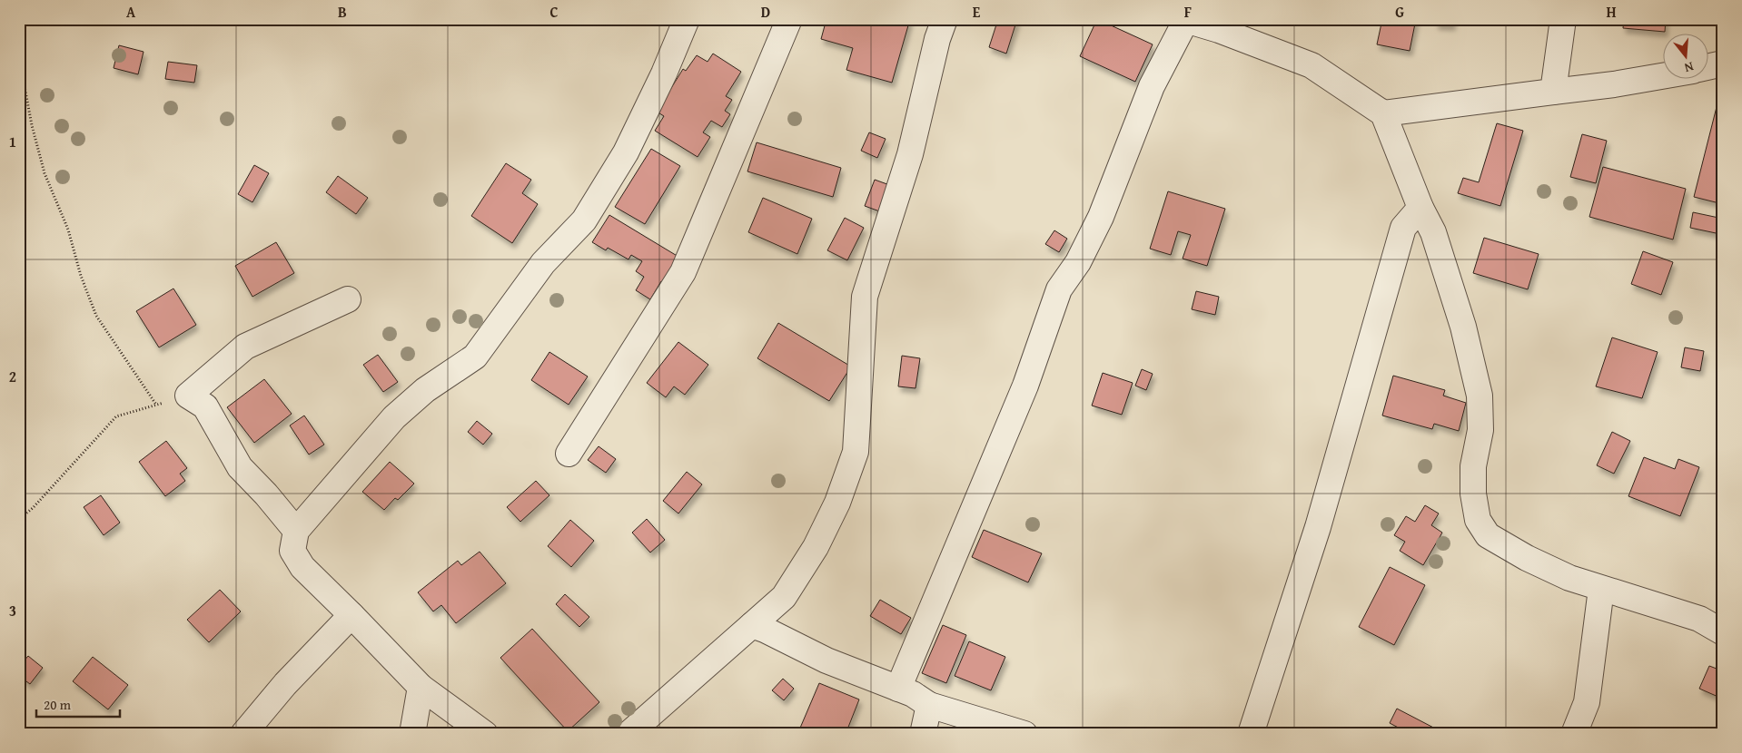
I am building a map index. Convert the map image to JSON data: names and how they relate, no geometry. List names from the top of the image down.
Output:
{
  "scale_bar": "20 m",
  "north": "bottom",
  "grid": {
    "columns": [
      "A",
      "B",
      "C",
      "D",
      "E",
      "F",
      "G",
      "H"
    ],
    "rows": ["1", "2", "3"]
  }
}
